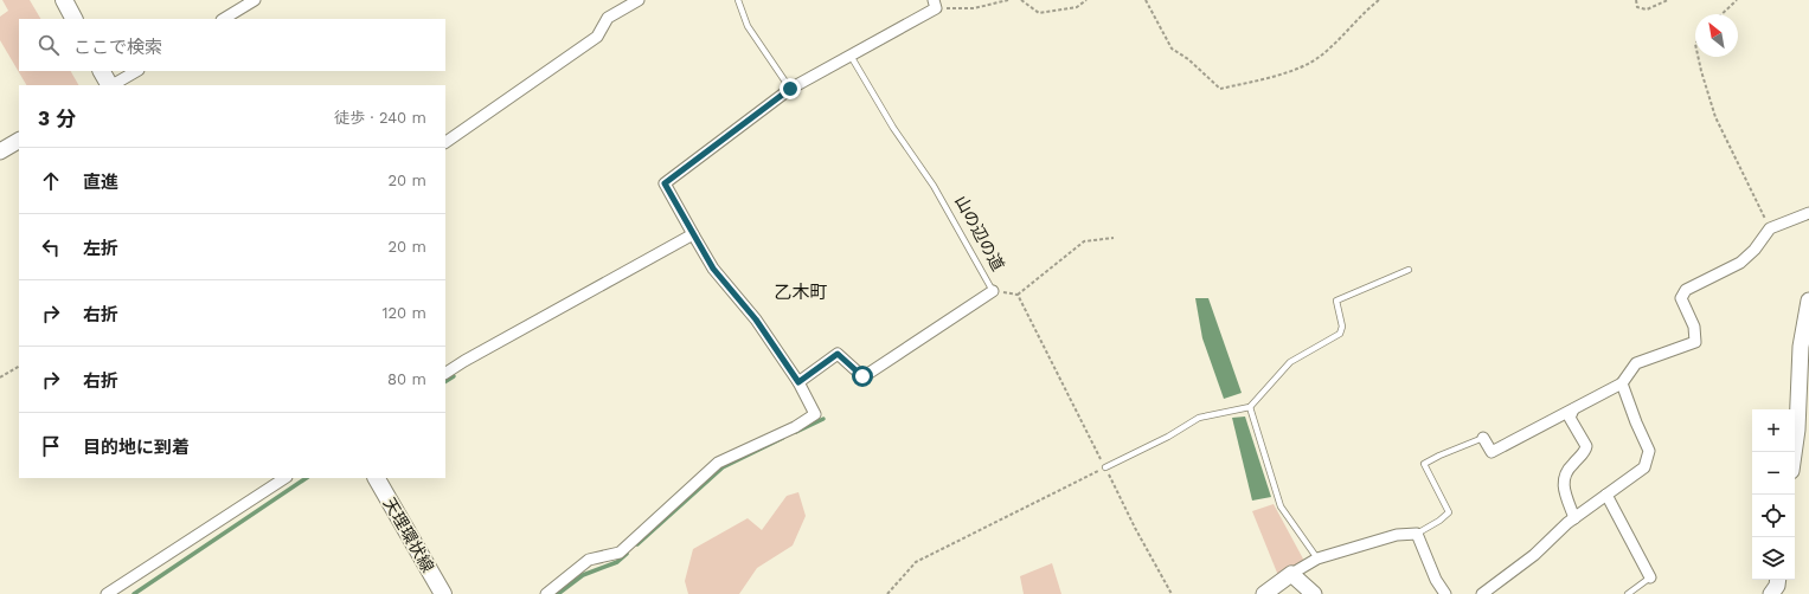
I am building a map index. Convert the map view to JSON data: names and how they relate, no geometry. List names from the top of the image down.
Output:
{
  "streets": {
    "main road": ["天理環状線"],
    "lane": ["山の辺の道"]
  },
  "districts": ["乙木町"],
  "north": "top left",
  "page": {
    "search": "ここで検索",
    "heading": ["3 分", "徒歩 · 240 m"],
    "list": [
      ["直進", "20 m"],
      ["左折", "20 m"],
      ["右折", "120 m"],
      ["右折", "80 m"],
      "目的地に到着"
    ],
    "map_buttons": ["+", "−"]
  }
}
